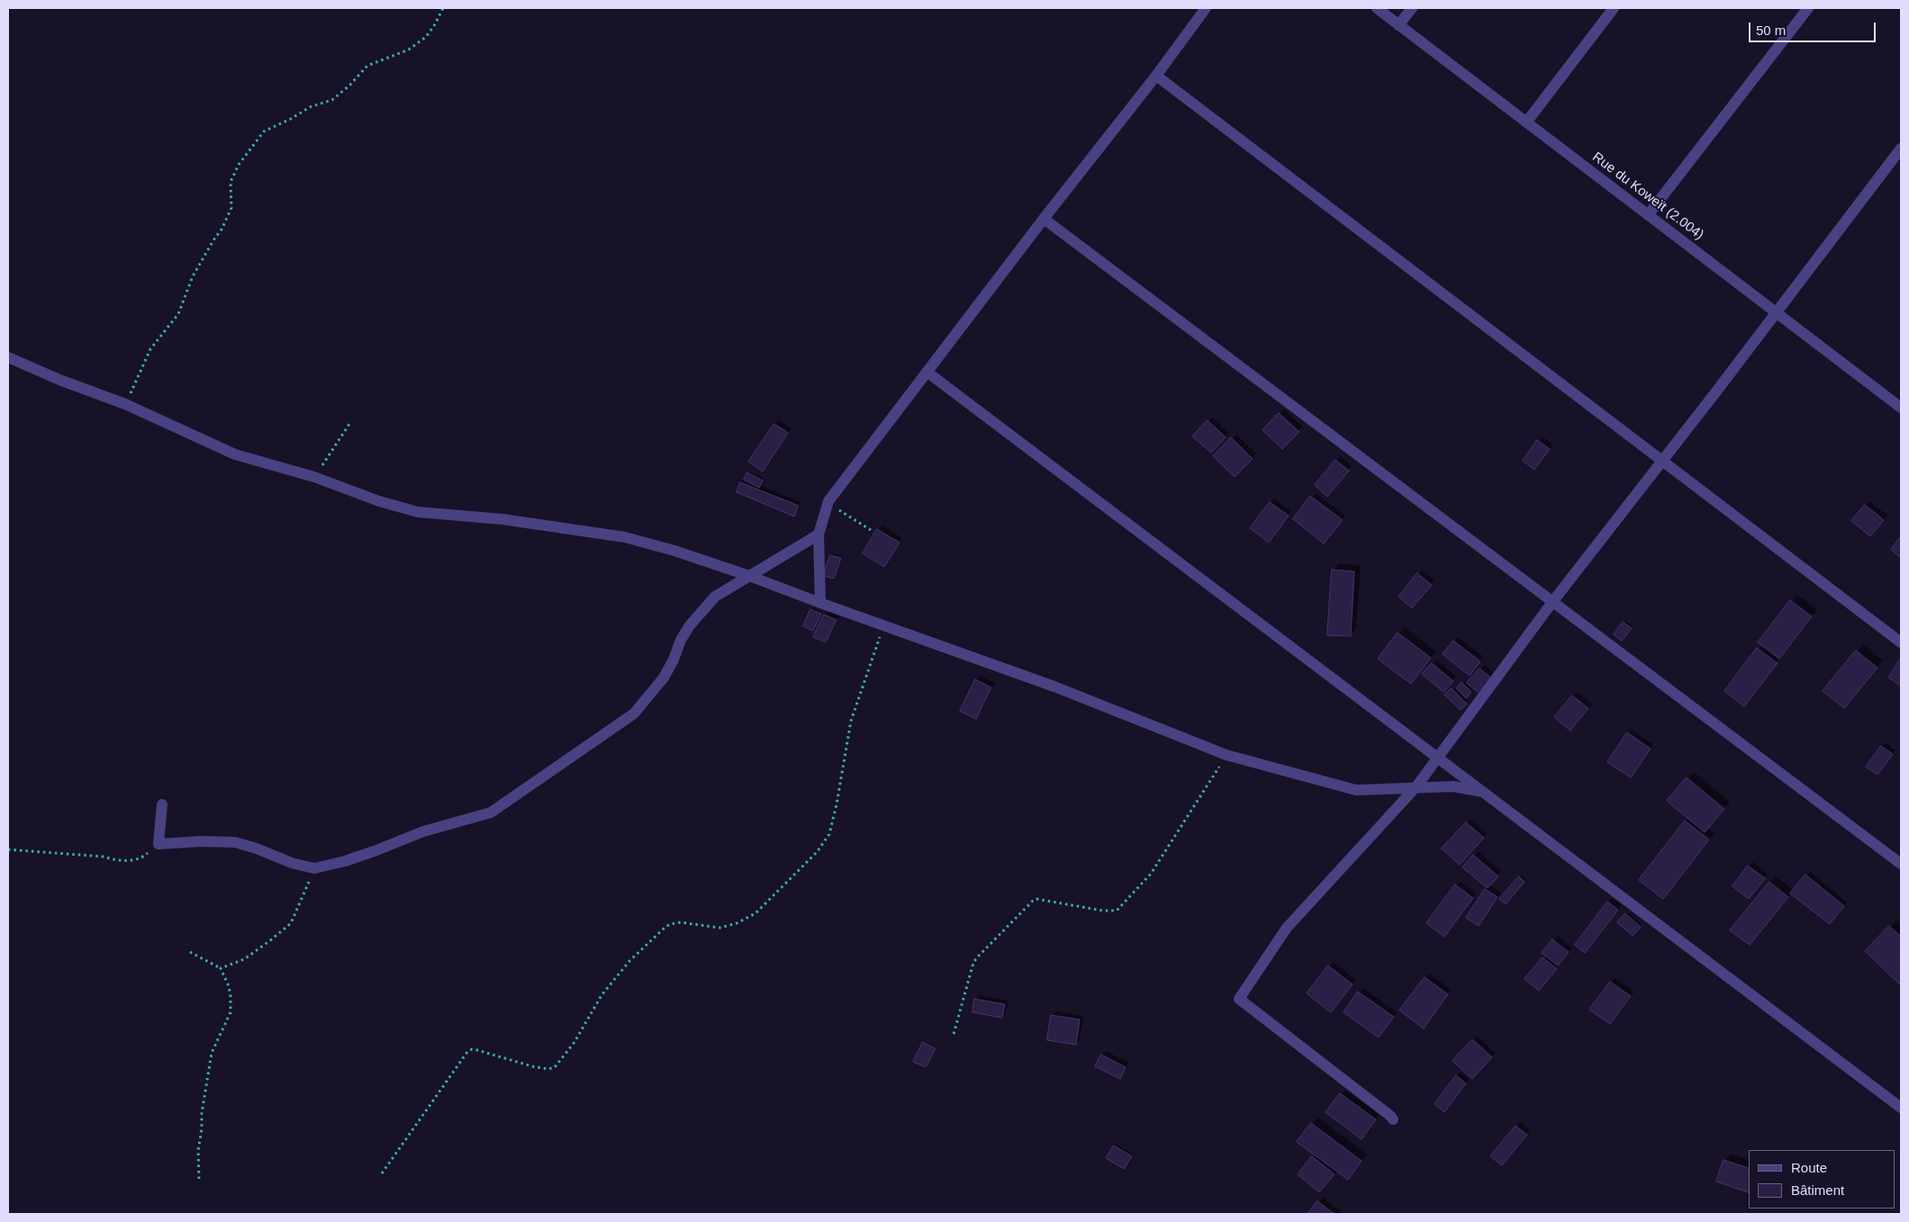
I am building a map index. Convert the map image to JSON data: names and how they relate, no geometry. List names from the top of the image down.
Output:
{
  "streets": {
    "street": ["Rue du Koweït (2.004)"]
  },
  "legend": ["Route", "Bâtiment"],
  "scale_bar": "50 m"
}
